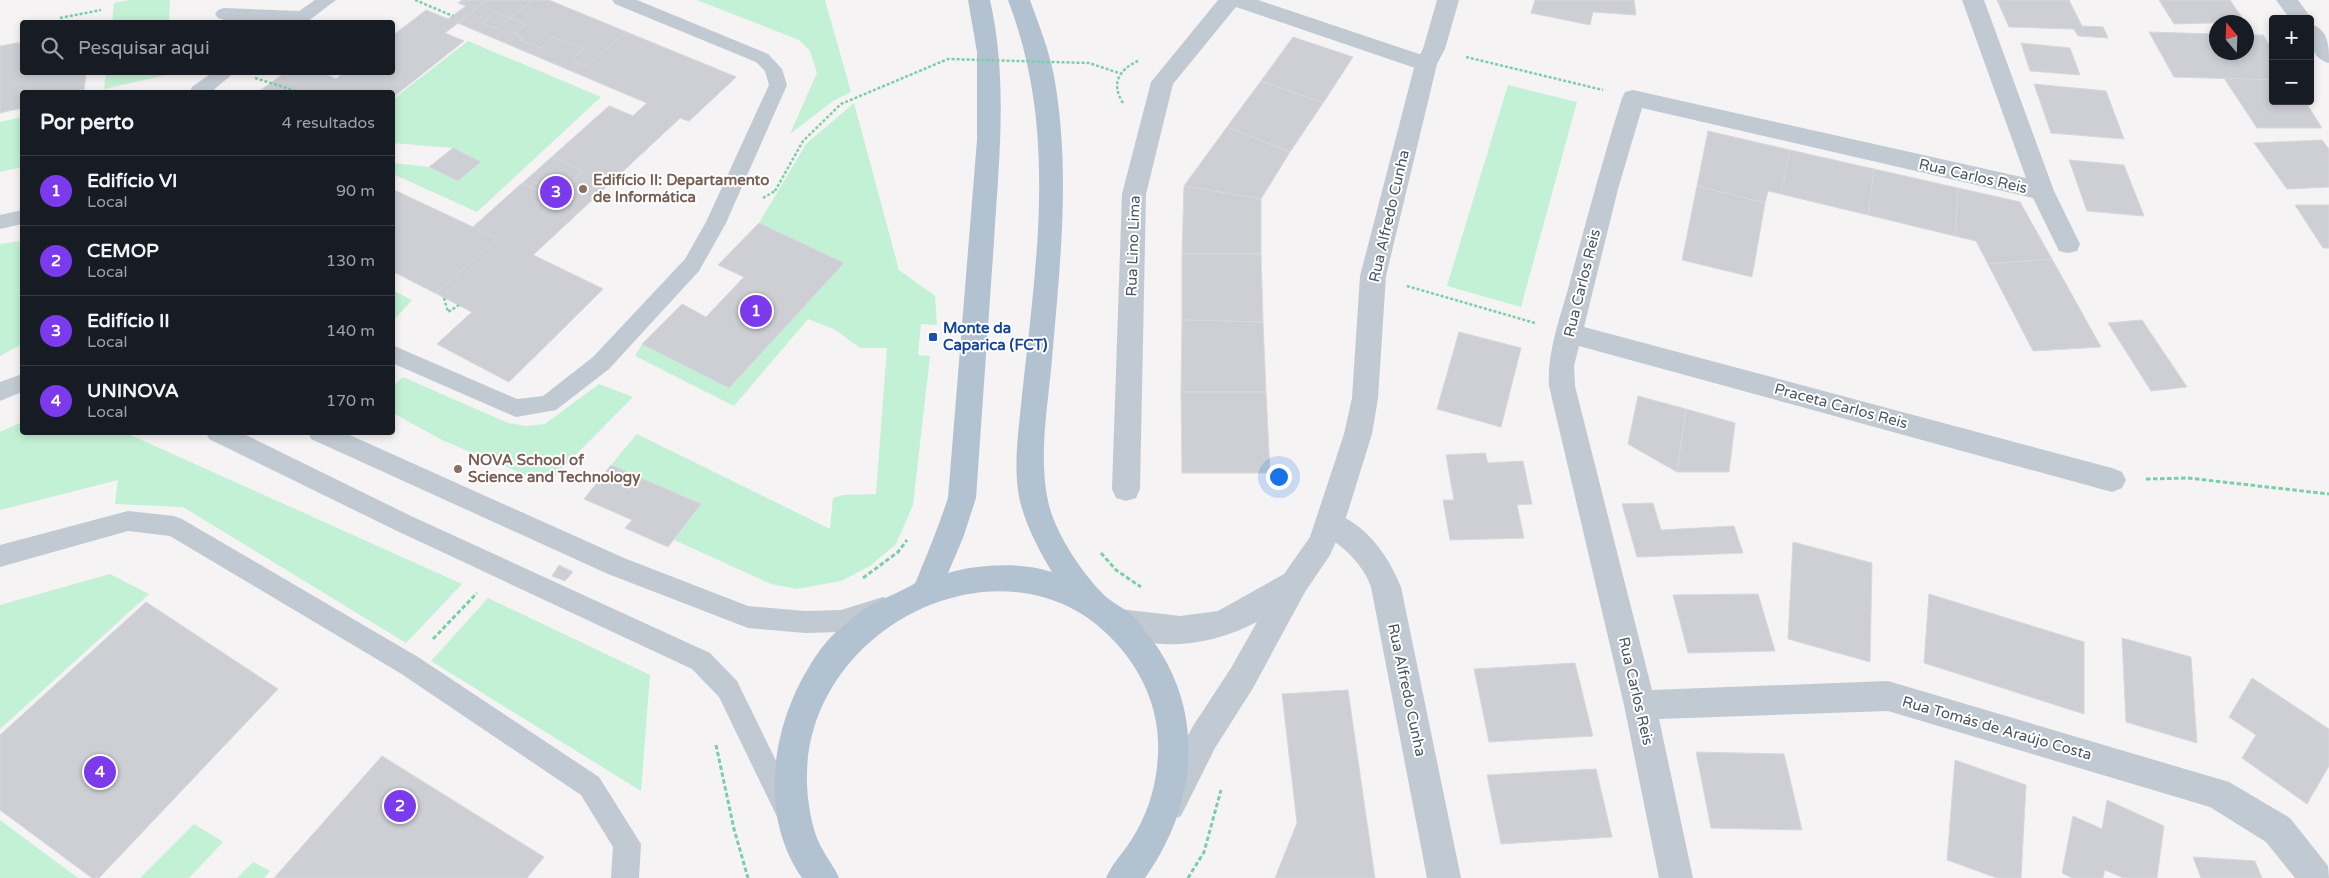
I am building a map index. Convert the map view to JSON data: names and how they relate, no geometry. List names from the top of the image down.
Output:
{
  "streets": {
    "street": [
      "Rua Carlos Reis",
      "Rua Alfredo Cunha",
      "Rua Lino Lima",
      "Praceta Carlos Reis",
      "Rua Tomás de Araújo Costa"
    ]
  },
  "crossings": [
    ["Rua Carlos Reis", "Praceta Carlos Reis"],
    ["Rua Carlos Reis", "Rua Tomás de Araújo Costa"]
  ],
  "places": {
    "other": ["Edifício II: Departamento de Informática", "NOVA School of Science and Technology"],
    "transit": ["Monte da Caparica (FCT)"]
  },
  "north": "top",
  "page": {
    "map_buttons": ["+", "−"],
    "search": "Pesquisar aqui",
    "heading": ["Por perto", "4 resultados"],
    "list": [
      {
        "mark": "1",
        "name": "Edifício VI",
        "note": "Local",
        "value": "90 m"
      },
      {
        "mark": "2",
        "name": "CEMOP",
        "note": "Local",
        "value": "130 m"
      },
      {
        "mark": "3",
        "name": "Edifício II",
        "note": "Local",
        "value": "140 m"
      },
      {
        "mark": "4",
        "name": "UNINOVA",
        "note": "Local",
        "value": "170 m"
      }
    ],
    "pins": [
      "3",
      "1",
      "4",
      "2"
    ]
  }
}
